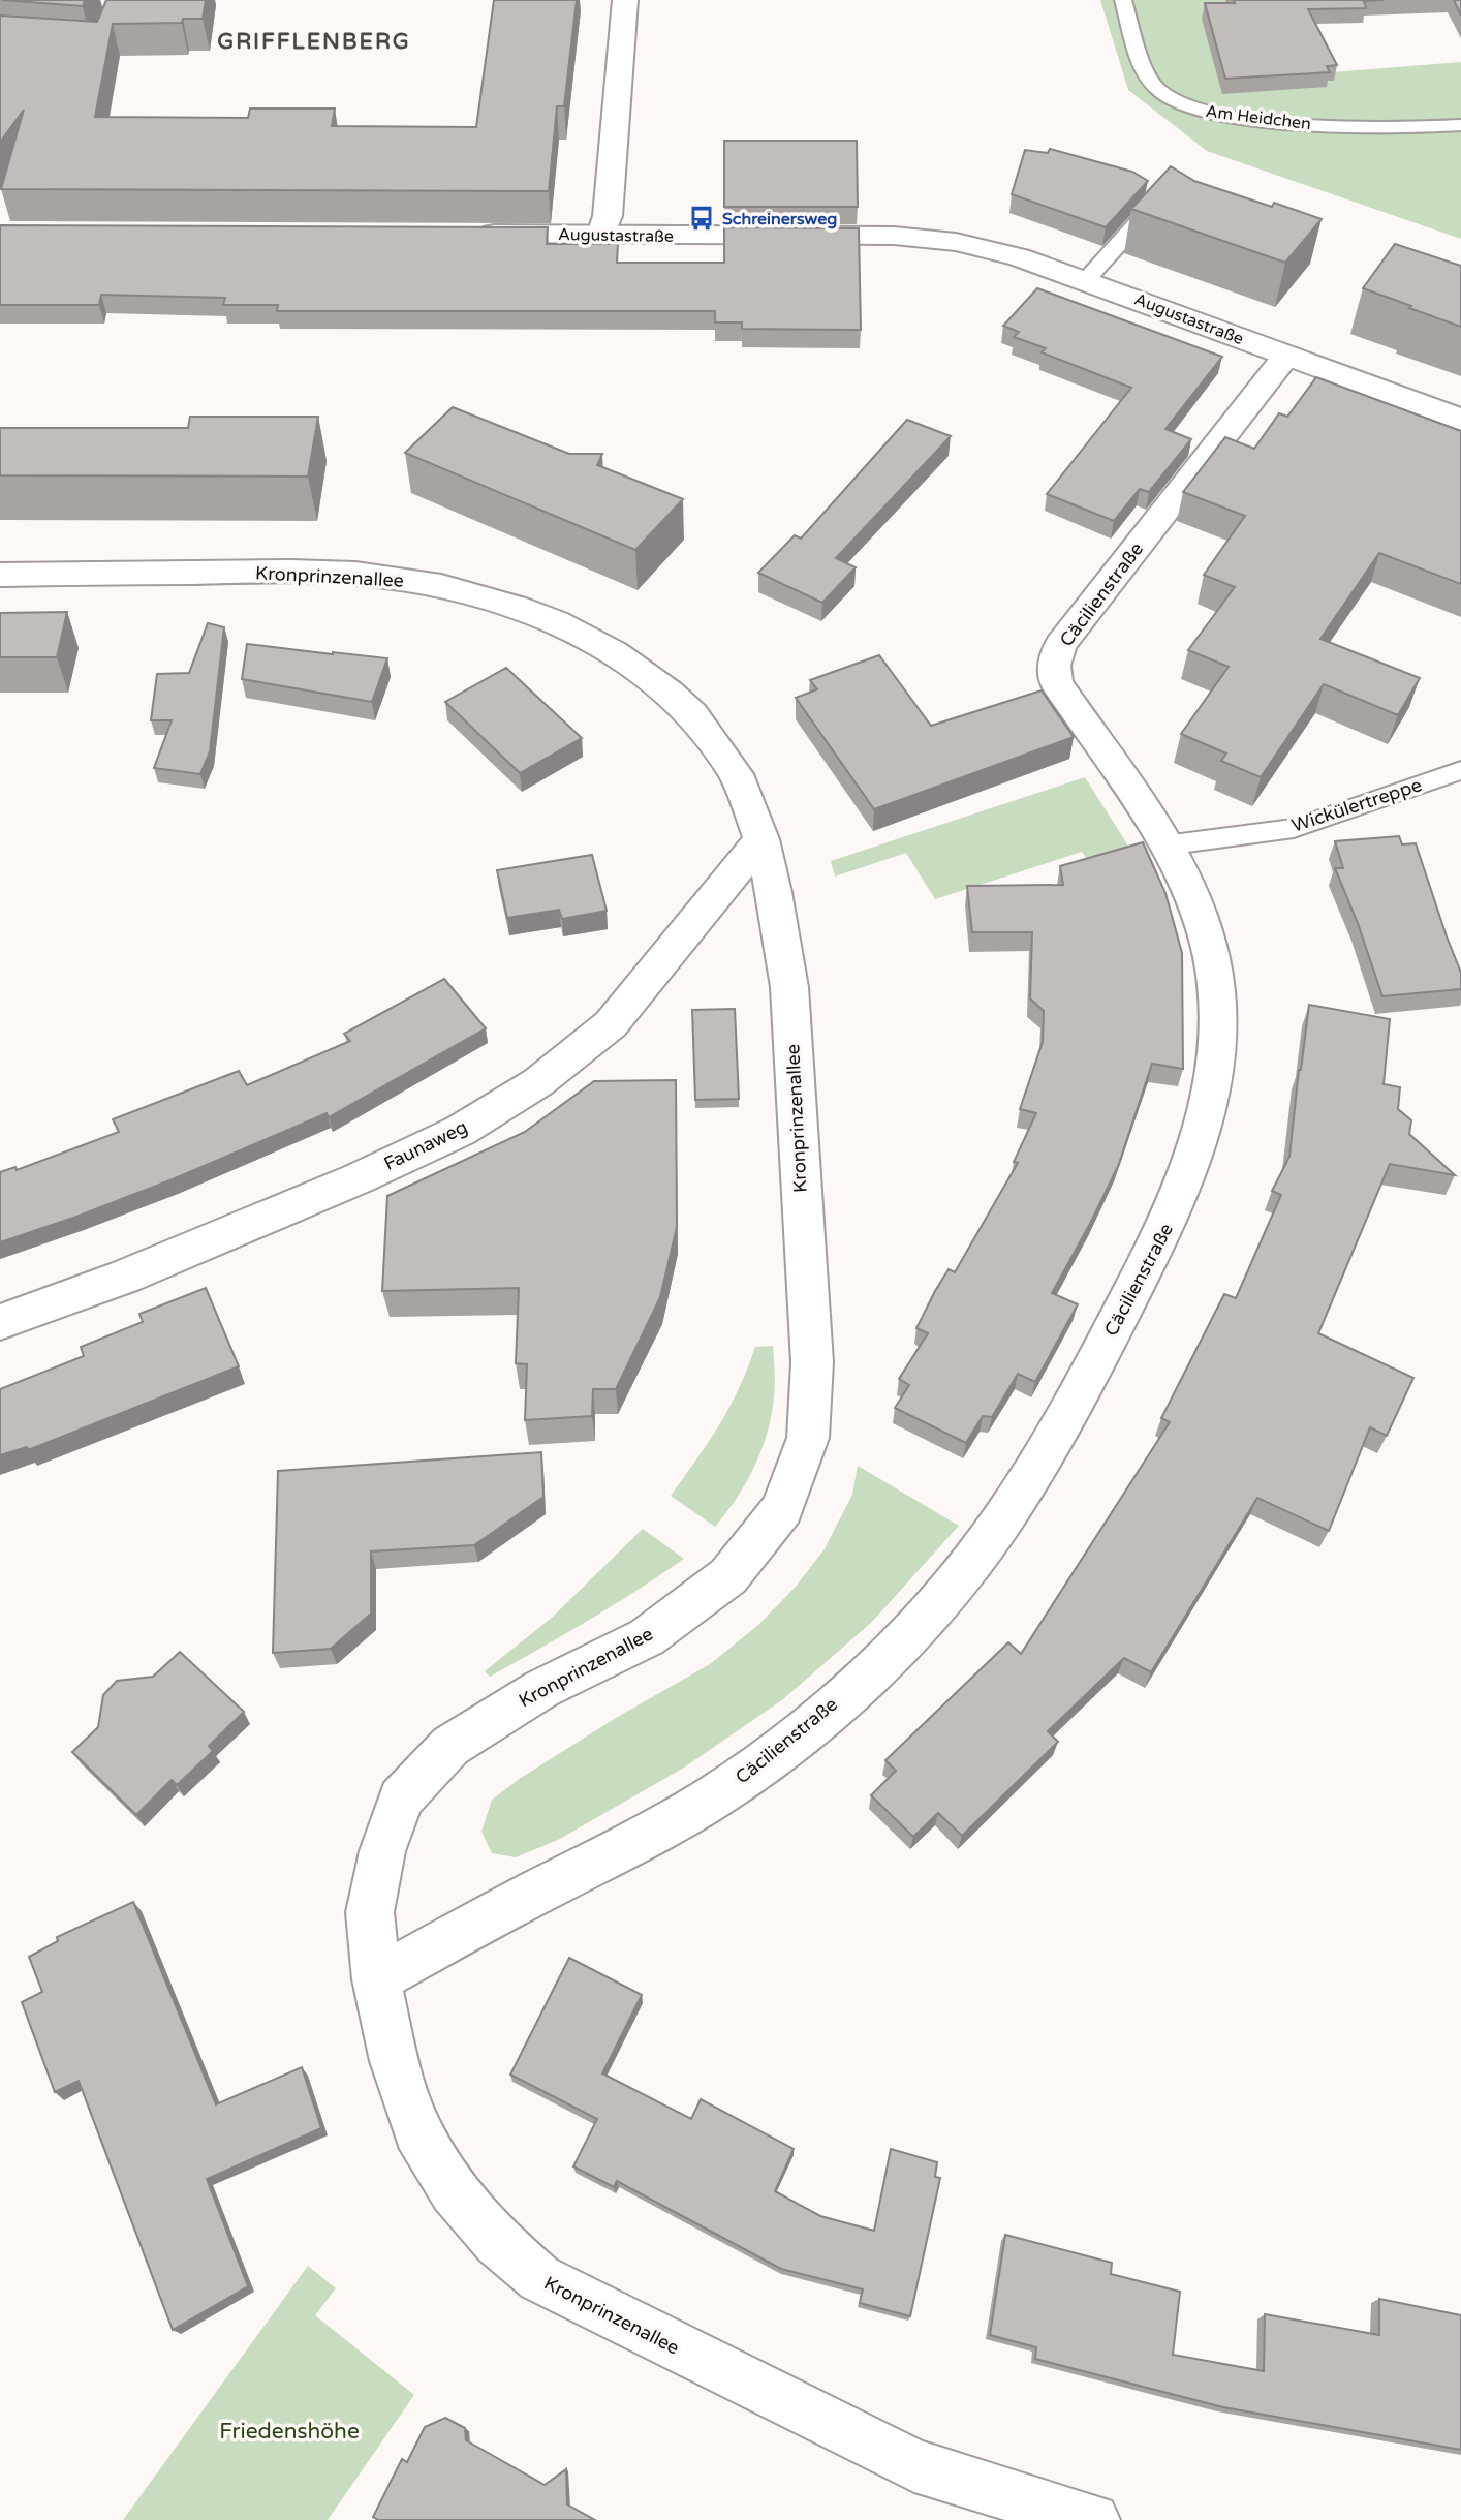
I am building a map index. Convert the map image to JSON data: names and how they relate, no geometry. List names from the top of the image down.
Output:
{
  "streets": {
    "street": [
      "Augustastraße",
      "Kronprinzenallee",
      "Cäcilienstraße",
      "Faunaweg"
    ],
    "lane": ["Am Heidchen", "Wickülertreppe"]
  },
  "crossings": [
    ["Augustastraße", "Cäcilienstraße"],
    ["Kronprinzenallee", "Cäcilienstraße"],
    ["Kronprinzenallee", "Faunaweg"],
    ["Cäcilienstraße", "Wickülertreppe"]
  ],
  "districts": ["GRIFFLENBERG"],
  "parks": ["Friedenshöhe"],
  "places": {
    "bus stop": ["Schreinersweg"]
  }
}
